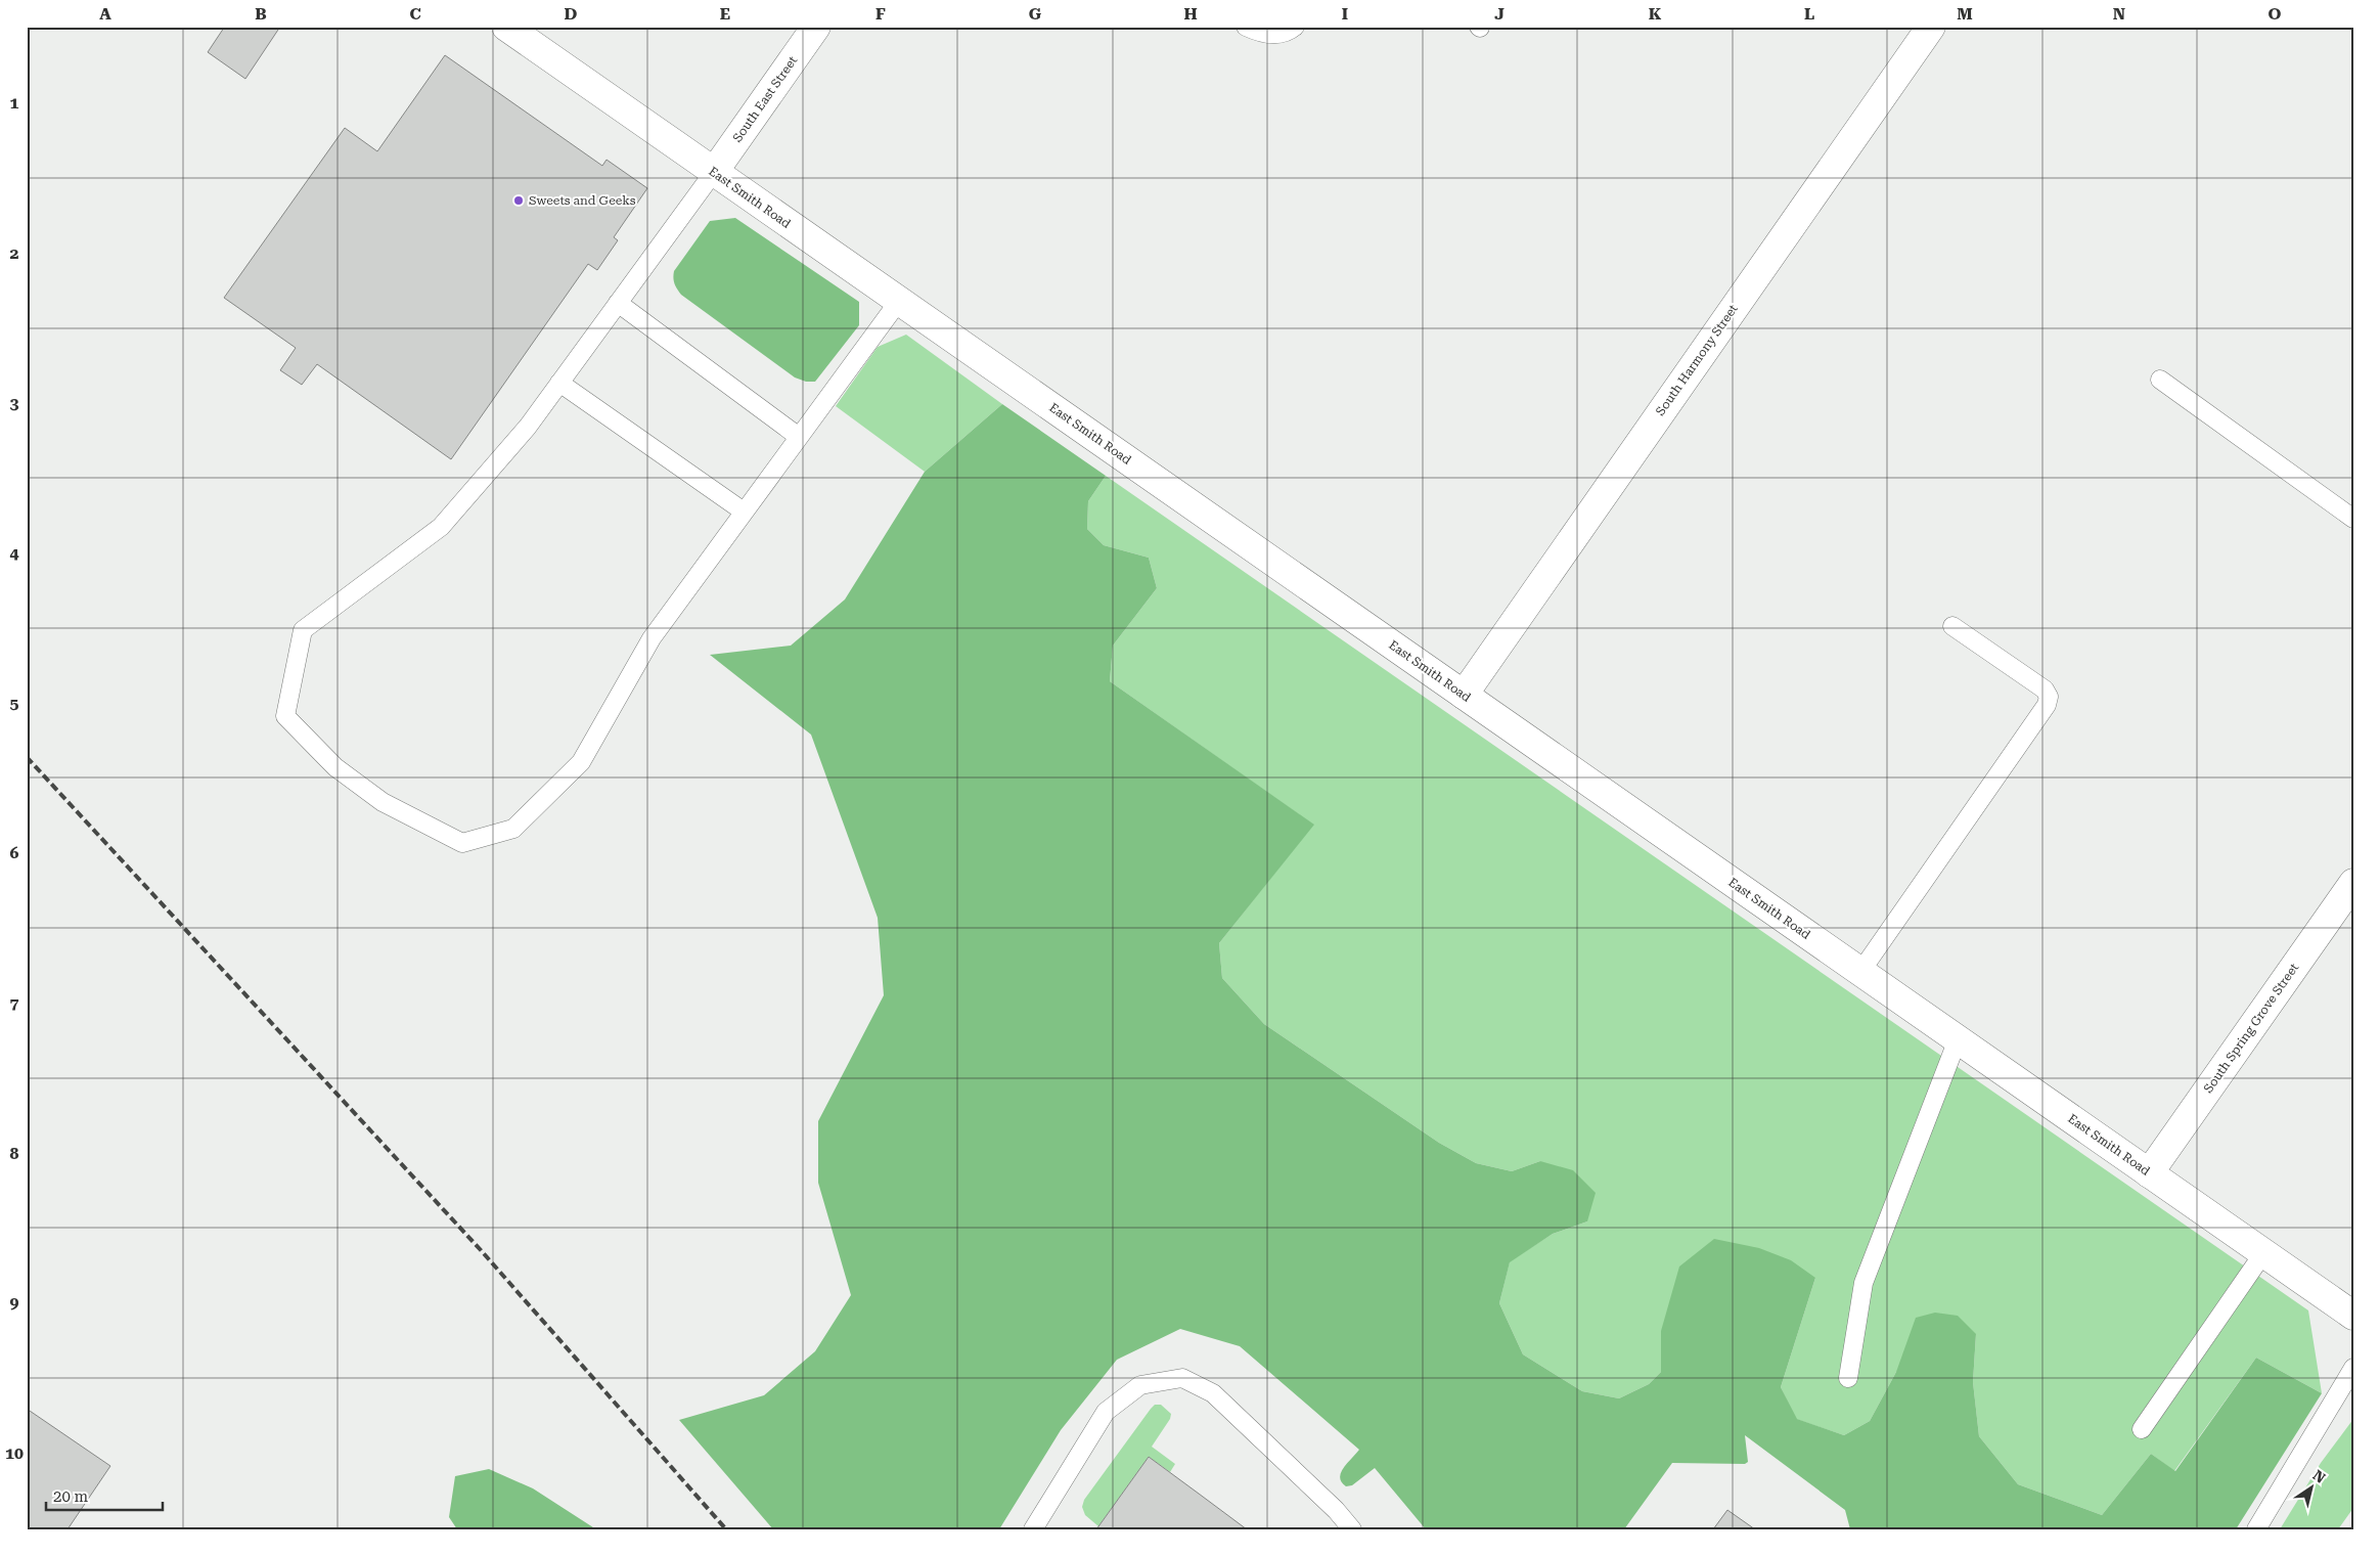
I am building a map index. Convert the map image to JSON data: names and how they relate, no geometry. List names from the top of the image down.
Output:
{
  "streets": {
    "street": [
      "South East Street",
      "East Smith Road",
      "South Harmony Street",
      "South Spring Grove Street"
    ]
  },
  "crossings": [
    ["South East Street", "East Smith Road"],
    ["East Smith Road", "South Harmony Street"],
    ["East Smith Road", "South Spring Grove Street"]
  ],
  "places": ["Sweets and Geeks"],
  "scale_bar": "20 m",
  "north": "top right",
  "grid": {
    "columns": [
      "A",
      "B",
      "C",
      "D",
      "E",
      "F",
      "G",
      "H",
      "I",
      "J",
      "K",
      "L",
      "M",
      "N",
      "O"
    ],
    "rows": [
      "1",
      "2",
      "3",
      "4",
      "5",
      "6",
      "7",
      "8",
      "9",
      "10"
    ]
  }
}
